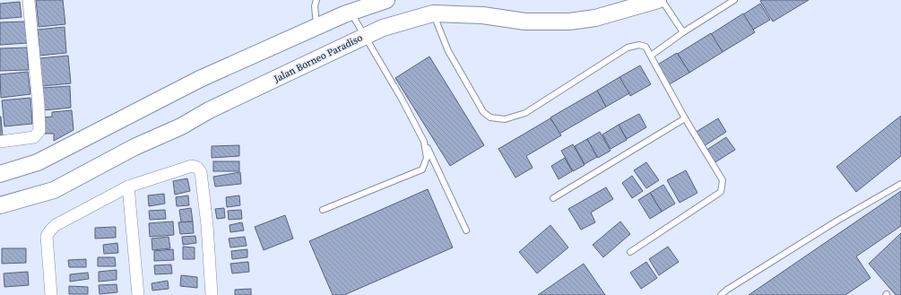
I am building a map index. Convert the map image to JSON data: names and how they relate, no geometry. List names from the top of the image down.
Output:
{
  "streets": {
    "street": ["Jalan Borneo Paradiso"]
  }
}
